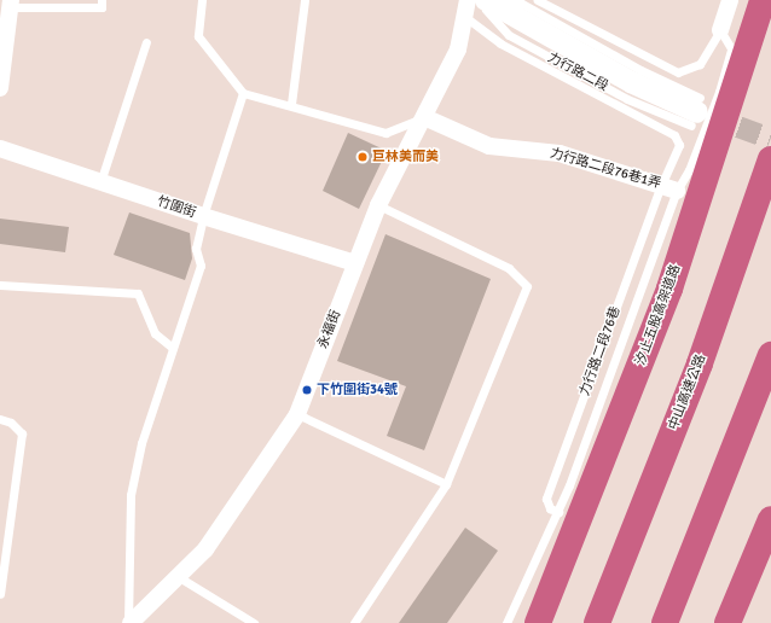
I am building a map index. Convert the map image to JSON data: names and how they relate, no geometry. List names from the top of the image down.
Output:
{
  "streets": {
    "highway": ["汐止五股高架道路", "中山高速公路"],
    "street": [
      "力行路二段",
      "力行路二段76巷1弄",
      "竹圍街",
      "永福街"
    ],
    "lane": ["力行路二段76巷"]
  },
  "crossings": [
    ["力行路二段76巷1弄", "永福街"],
    ["力行路二段76巷1弄", "力行路二段76巷"],
    ["竹圍街", "永福街"]
  ],
  "places": ["巨林美而美", "下竹圍街34號"]
}
